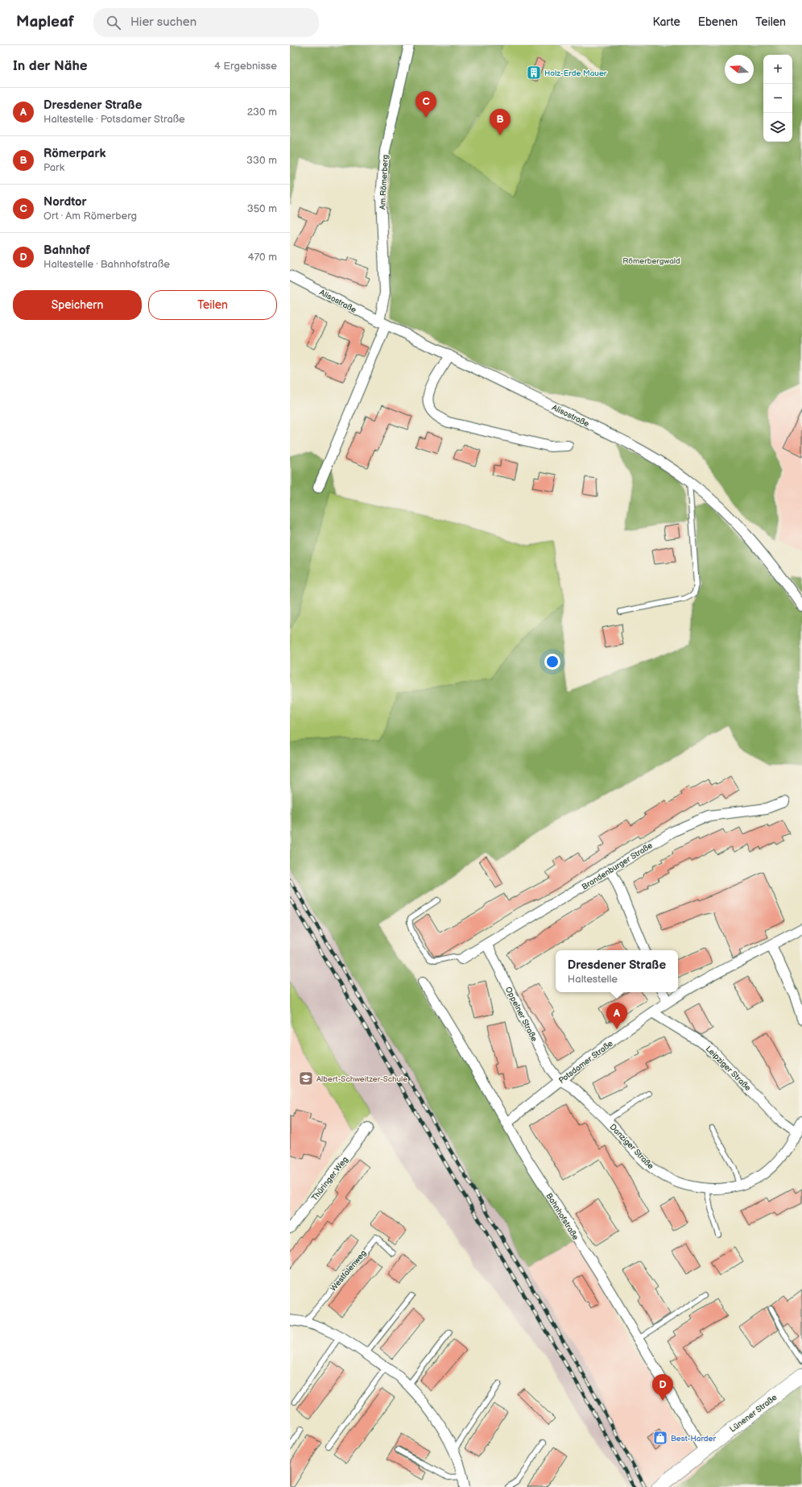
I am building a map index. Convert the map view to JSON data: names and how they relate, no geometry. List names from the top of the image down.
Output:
{
  "streets": {
    "main road": ["Lünener Straße"],
    "street": [
      "Am Römerberg",
      "Alisostraße",
      "Brandenburger Straße",
      "Oppelner Straße",
      "Potsdamer Straße",
      "Leipziger Straße",
      "Danziger Straße",
      "Thüringer Weg",
      "Bahnhofstraße"
    ],
    "lane": ["Westfalenweg"]
  },
  "crossings": [
    ["Am Römerberg", "Alisostraße"],
    ["Brandenburger Straße", "Oppelner Straße"],
    ["Oppelner Straße", "Potsdamer Straße"],
    ["Oppelner Straße", "Danziger Straße"],
    ["Potsdamer Straße", "Leipziger Straße"],
    ["Potsdamer Straße", "Danziger Straße"],
    ["Potsdamer Straße", "Bahnhofstraße"],
    ["Leipziger Straße", "Danziger Straße"],
    ["Bahnhofstraße", "Lünener Straße"]
  ],
  "parks": ["Römerbergwald"],
  "places": {
    "building": ["Holz-Erde Mauer"],
    "school or university": ["Albert-Schweitzer-Schule"],
    "shop": ["Best-Harder"]
  },
  "north": "left",
  "page": {
    "header": "Mapleaf",
    "search": "Hier suchen",
    "nav": ["Karte", "Ebenen", "Teilen"],
    "heading": ["In der Nähe", "4 Ergebnisse"],
    "map_buttons": ["+", "−"],
    "list": [
      {
        "mark": "A",
        "name": "Dresdener Straße",
        "note": "Haltestelle · Potsdamer Straße",
        "value": "230 m"
      },
      {
        "mark": "B",
        "name": "Römerpark",
        "note": "Park",
        "value": "330 m"
      },
      {
        "mark": "C",
        "name": "Nordtor",
        "note": "Ort · Am Römerberg",
        "value": "350 m"
      },
      {
        "mark": "D",
        "name": "Bahnhof",
        "note": "Haltestelle · Bahnhofstraße",
        "value": "470 m"
      }
    ],
    "pins": [
      "C",
      "B",
      "A",
      "D"
    ],
    "buttons": ["Speichern", "Teilen"],
    "popup": ["Dresdener Straße", "Haltestelle"]
  }
}
